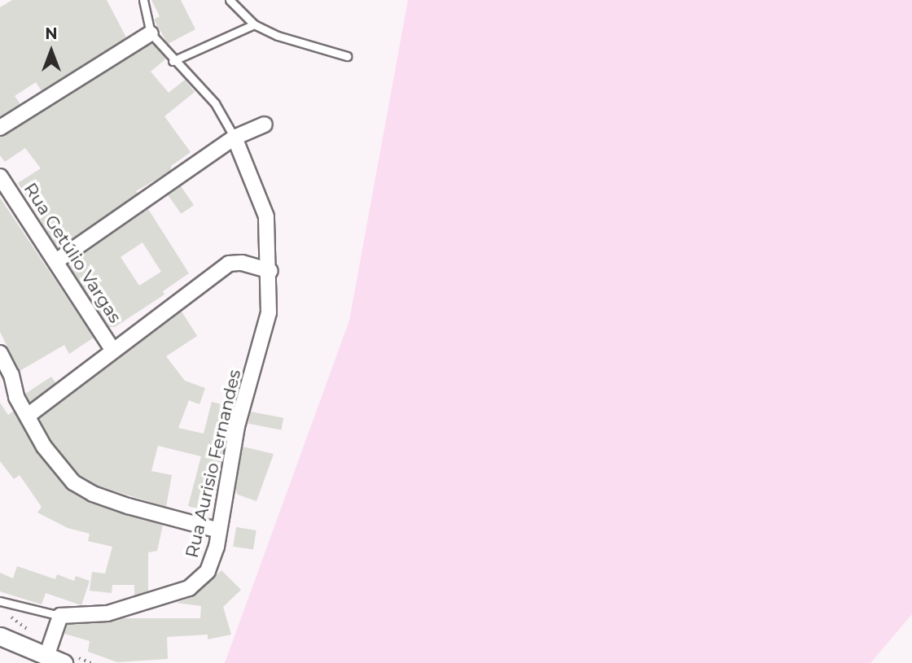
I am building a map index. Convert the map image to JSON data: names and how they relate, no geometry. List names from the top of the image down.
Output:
{
  "streets": {
    "street": ["Rua Getúlio Vargas", "Rua Aurisio Fernandes"]
  },
  "north": "top"
}
